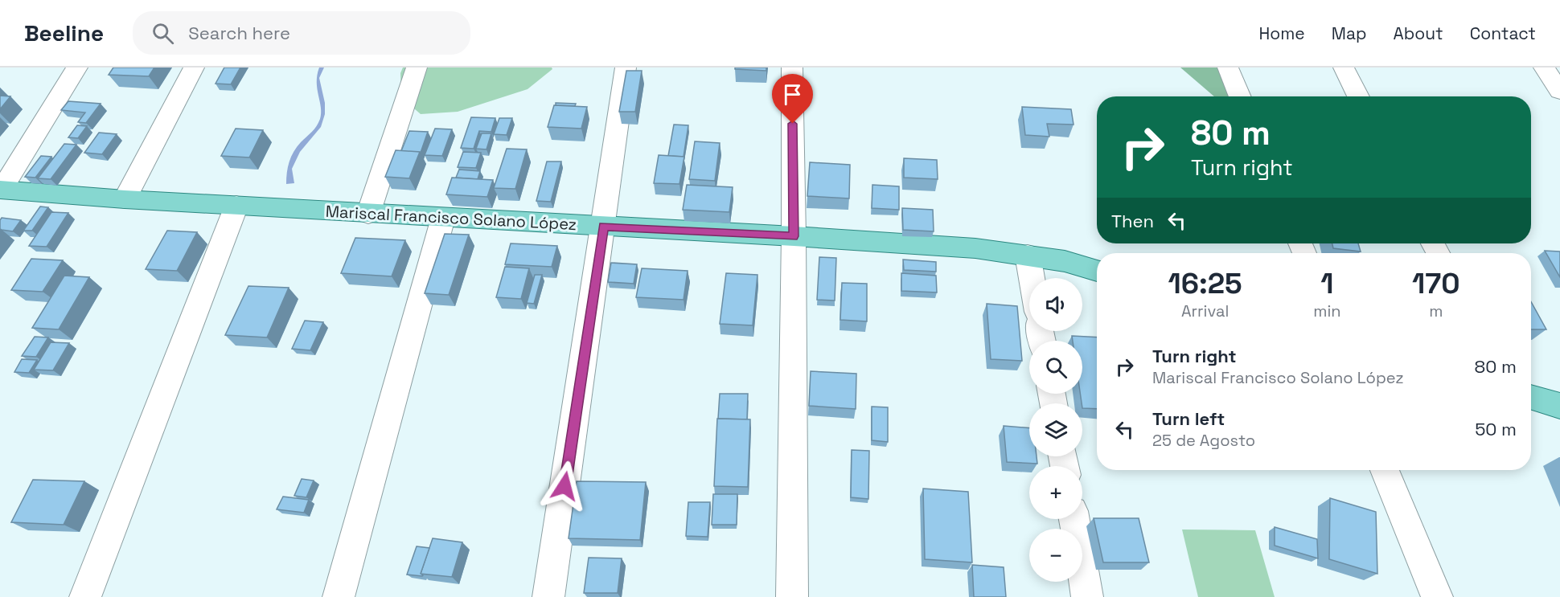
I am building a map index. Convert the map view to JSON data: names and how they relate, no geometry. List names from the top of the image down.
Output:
{
  "streets": {
    "main road": ["Mariscal Francisco Solano López"]
  },
  "page": {
    "header": "Beeline",
    "search": "Search here",
    "nav": [
      "Home",
      "Map",
      "About",
      "Contact"
    ],
    "turn": ["80 m", "Turn right"],
    "then": "Then",
    "eta": [
      "16:25",
      "Arrival",
      "1",
      "min",
      "170",
      "m"
    ],
    "map_buttons": ["+", "−"],
    "list": [
      {
        "name": "Turn right",
        "note": "Mariscal Francisco Solano López",
        "value": "80 m"
      },
      {
        "name": "Turn left",
        "note": "25 de Agosto",
        "value": "50 m"
      }
    ]
  }
}
